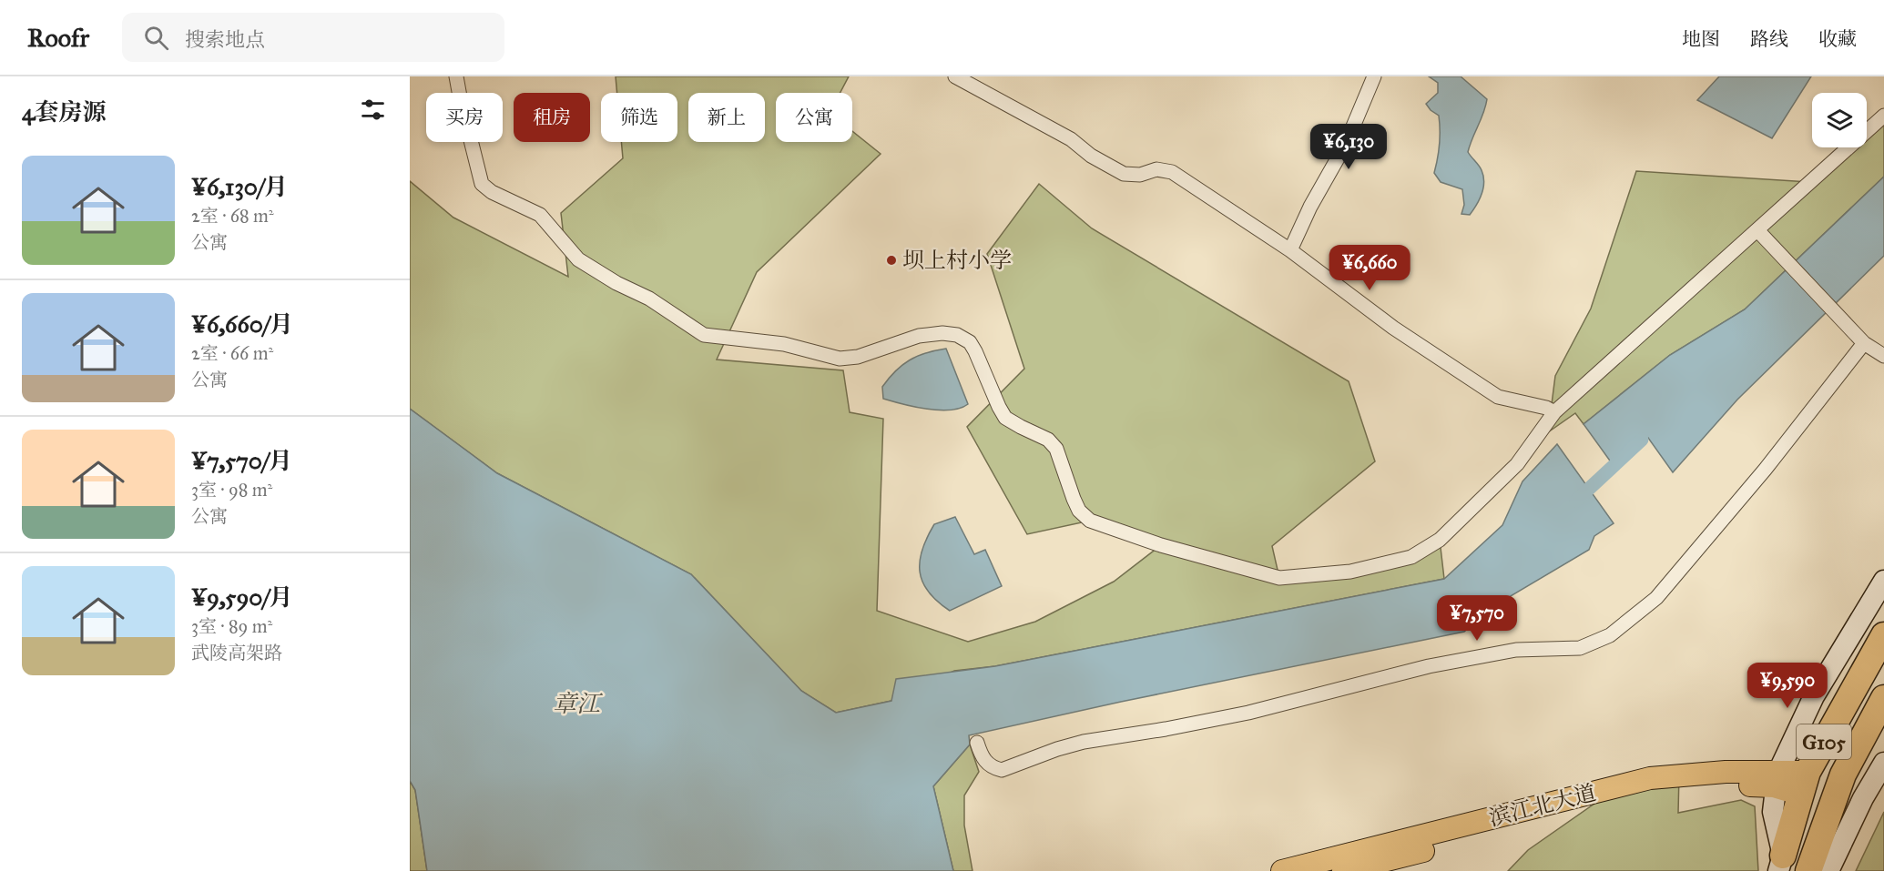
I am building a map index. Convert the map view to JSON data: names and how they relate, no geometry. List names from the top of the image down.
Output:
{
  "streets": {
    "highway": ["G105"],
    "main road": ["滨江北大道"]
  },
  "crossings": [
    ["G105", "滨江北大道"]
  ],
  "water": ["章江"],
  "places": ["坝上村小学"],
  "page": {
    "header": "Roofr",
    "search": "搜索地点",
    "nav": ["地图", "路线", "收藏"],
    "heading": "4套房源",
    "chip": [
      "买房",
      "租房",
      "筛选",
      "新上",
      "公寓"
    ],
    "price": [
      "¥6,130",
      "¥6,660",
      "¥7,570",
      "¥9,590"
    ],
    "list": [
      {
        "name": "¥6,130/月",
        "note": "2室 · 68 m² · 公寓"
      },
      {
        "name": "¥6,660/月",
        "note": "2室 · 66 m² · 公寓"
      },
      {
        "name": "¥7,570/月",
        "note": "3室 · 98 m² · 公寓"
      },
      {
        "name": "¥9,590/月",
        "note": "3室 · 89 m² · 武陵高架路"
      }
    ]
  }
}
